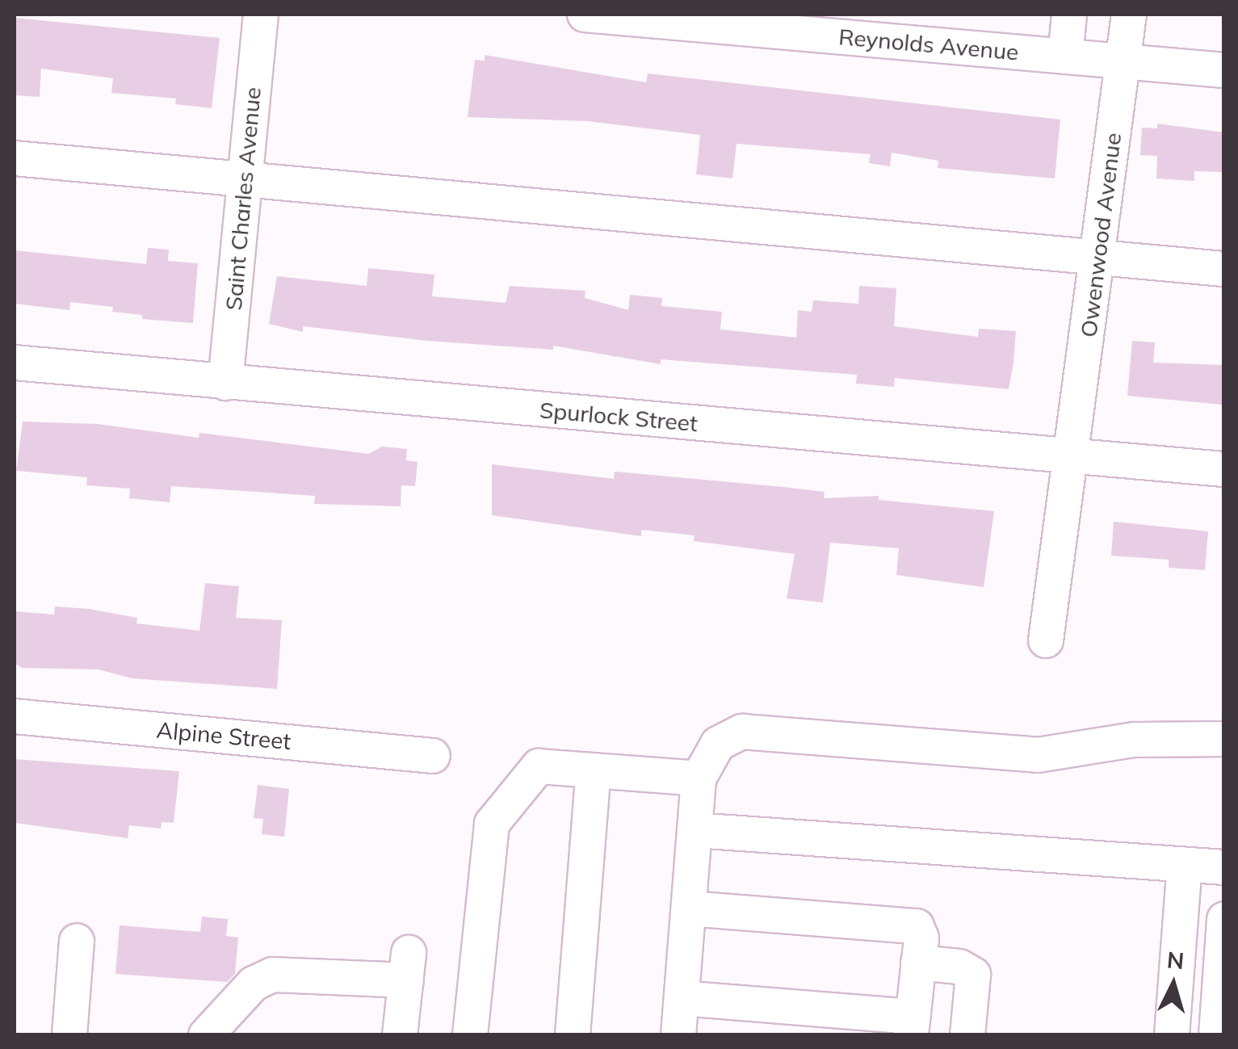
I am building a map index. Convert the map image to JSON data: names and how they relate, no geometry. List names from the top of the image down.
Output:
{
  "streets": {
    "street": [
      "Reynolds Avenue",
      "Saint Charles Avenue",
      "Owenwood Avenue",
      "Spurlock Street",
      "Alpine Street"
    ]
  },
  "crossings": [
    ["Reynolds Avenue", "Owenwood Avenue"],
    ["Saint Charles Avenue", "Spurlock Street"],
    ["Owenwood Avenue", "Spurlock Street"]
  ],
  "north": "top"
}
